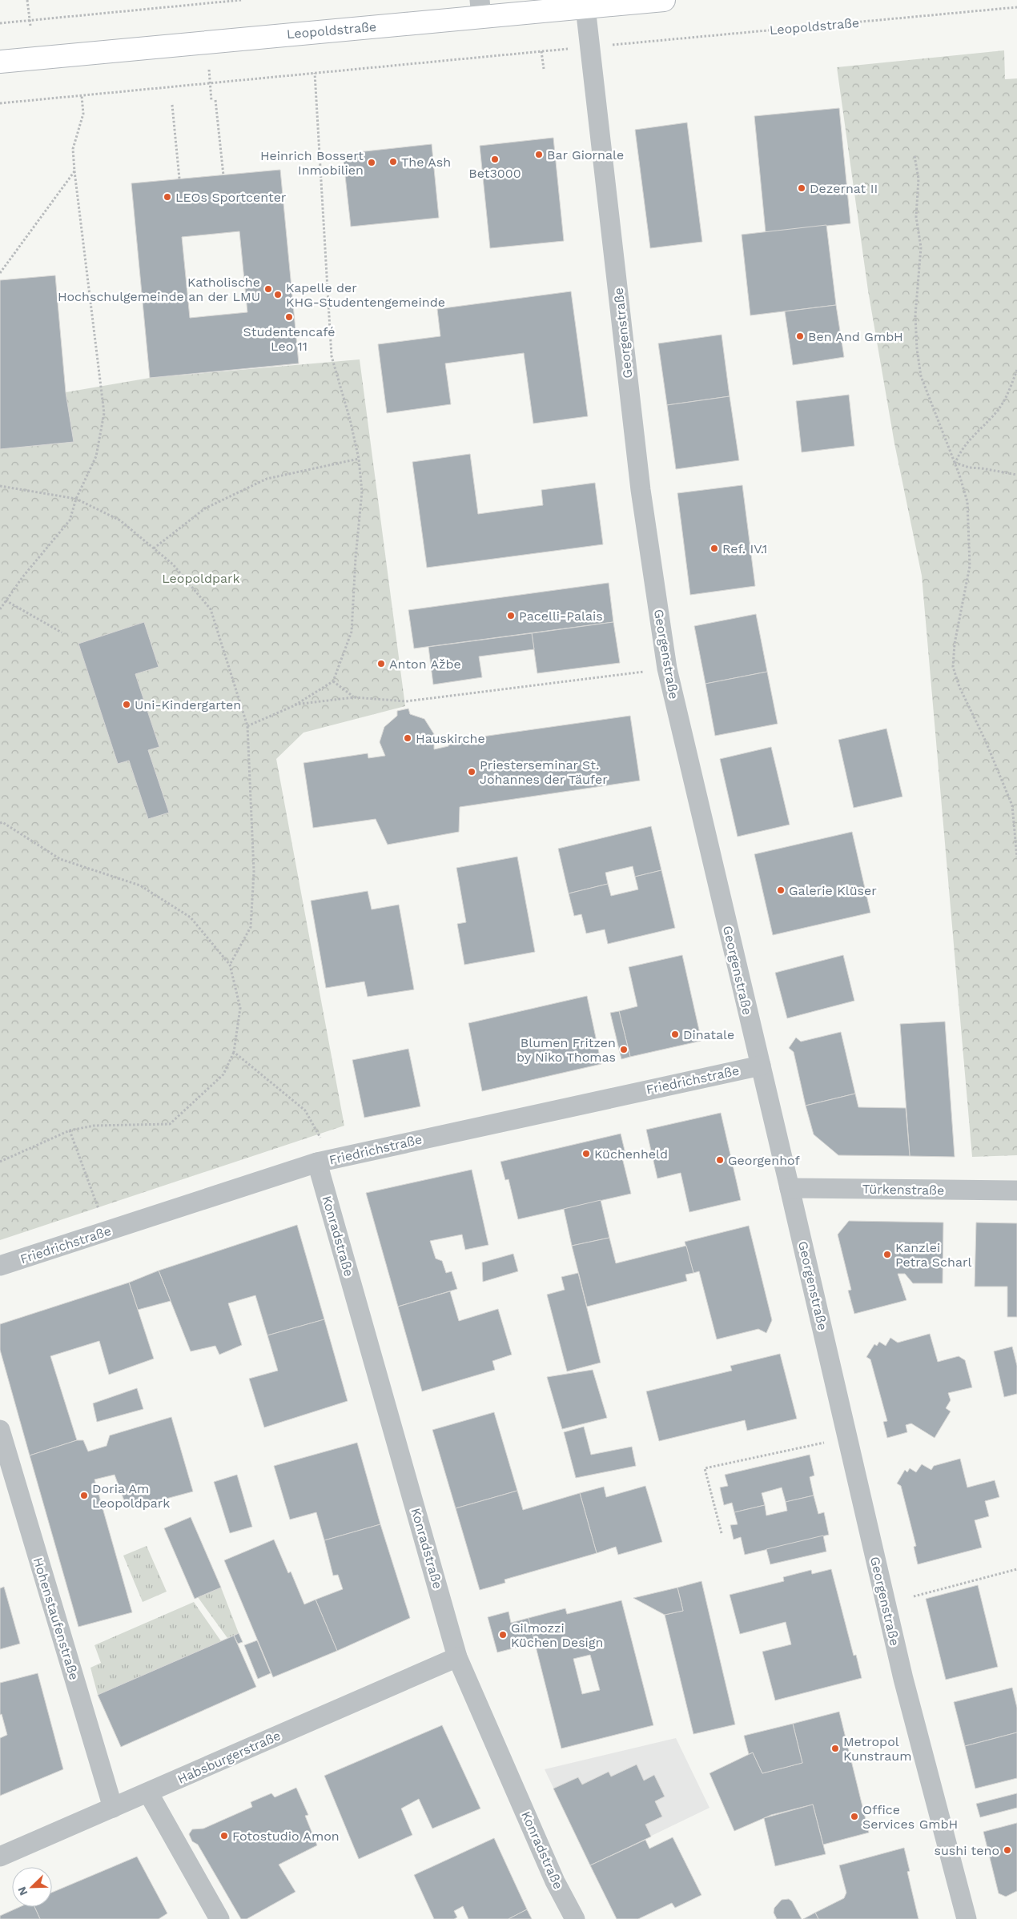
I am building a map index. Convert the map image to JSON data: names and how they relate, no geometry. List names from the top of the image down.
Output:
{
  "streets": {
    "main road": ["Leopoldstraße"],
    "street": [
      "Georgenstraße",
      "Friedrichstraße",
      "Türkenstraße",
      "Konradstraße",
      "Hohenstaufenstraße",
      "Habsburgerstraße"
    ]
  },
  "crossings": [
    ["Leopoldstraße", "Georgenstraße"],
    ["Georgenstraße", "Friedrichstraße"],
    ["Georgenstraße", "Türkenstraße"],
    ["Friedrichstraße", "Konradstraße"],
    ["Konradstraße", "Habsburgerstraße"],
    ["Hohenstaufenstraße", "Habsburgerstraße"]
  ],
  "parks": ["Leopoldpark"],
  "places": [
    "Bar Giornale",
    "Bet3000",
    "The Ash",
    "Heinrich Bossert Inmobilien",
    "Dezernat II",
    "LEOs Sportcenter",
    "Katholische Hochschulgemeinde an der LMU",
    "Kapelle der KHG-Studentengemeinde",
    "Studentencafé Leo 11",
    "Ben And GmbH",
    "Ref. IV.1",
    "Pacelli-Palais",
    "Anton Ažbe",
    "Uni-Kindergarten",
    "Hauskirche",
    "Priesterseminar St. Johannes der Täufer",
    "Galerie Klüser",
    "Dinatale",
    "Blumen Fritzen by Niko Thomas",
    "Küchenheld",
    "Georgenhof",
    "Kanzlei Petra Scharl",
    "Doria Am Leopoldpark",
    "Gilmozzi Küchen Design",
    "Metropol Kunstraum",
    "Office Services GmbH",
    "Fotostudio Amon",
    "sushi teno"
  ],
  "north": "bottom left"
}
